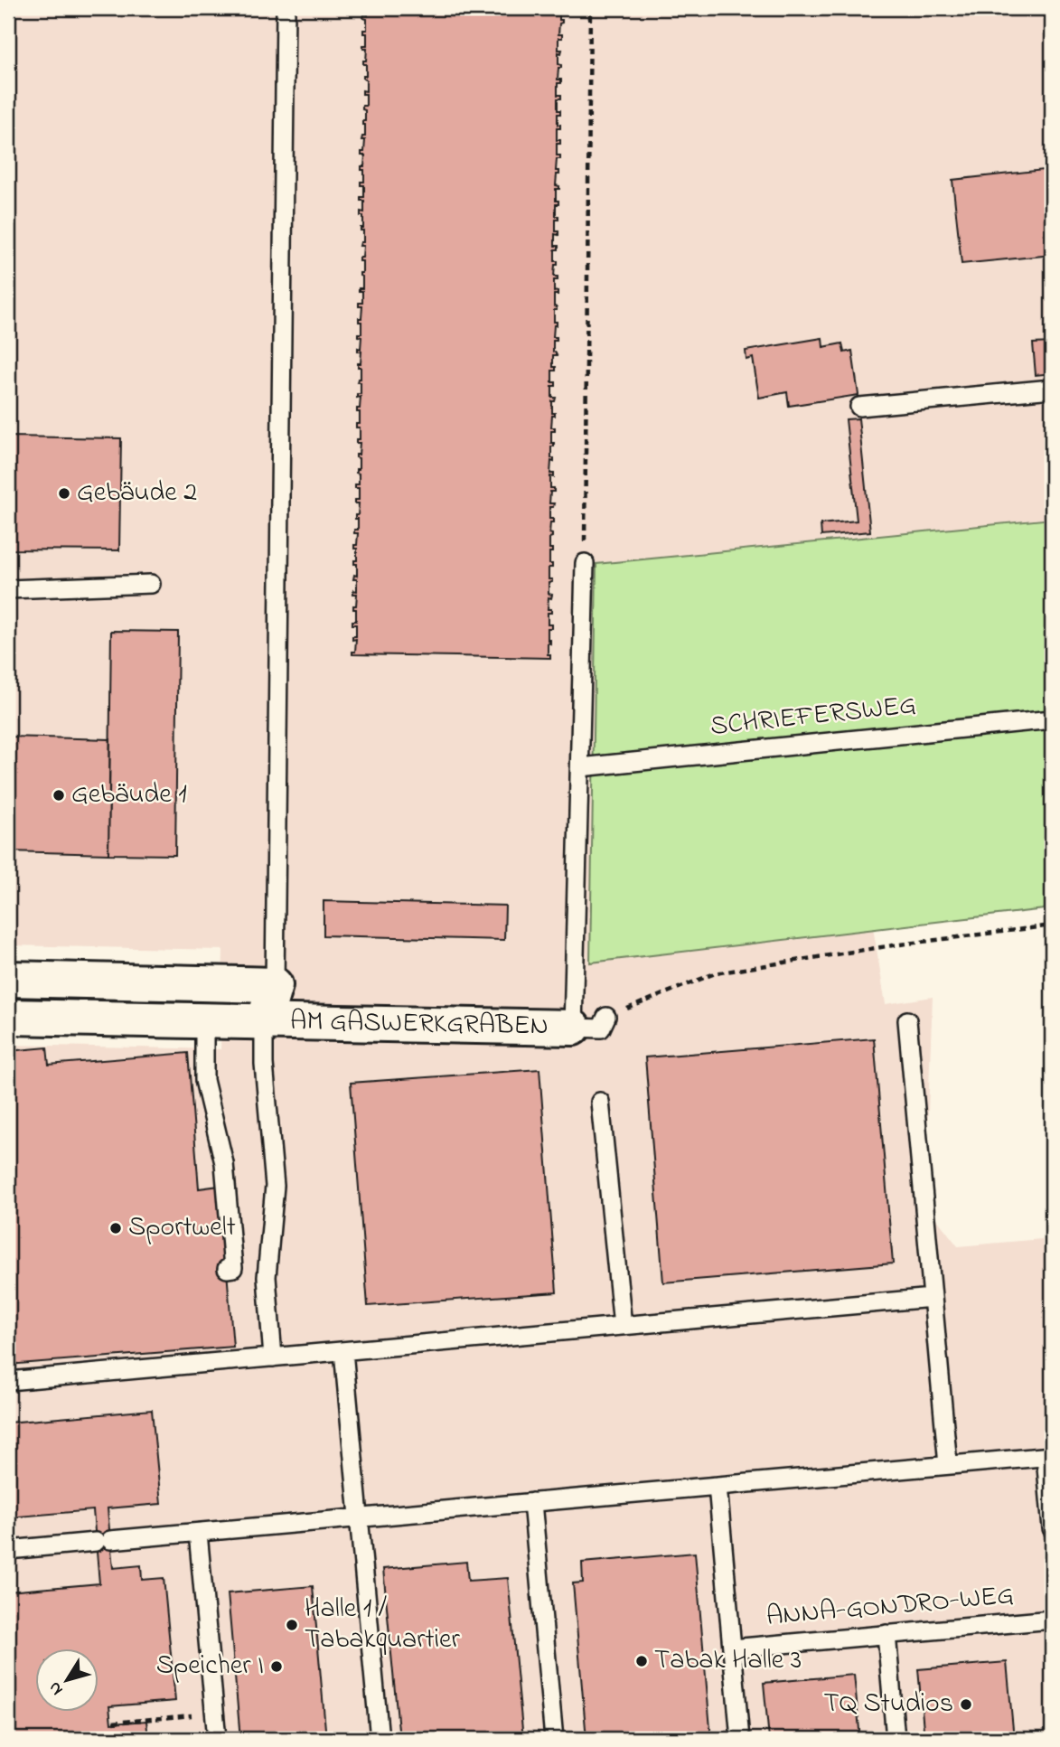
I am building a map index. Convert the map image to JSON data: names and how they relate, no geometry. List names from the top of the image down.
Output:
{
  "streets": {
    "street": ["AM GASWERKGRABEN"],
    "lane": ["SCHRIEFERSWEG", "ANNA-GONDRO-WEG"]
  },
  "places": [
    "Gebäude 2",
    "Gebäude 1",
    "Sportwelt",
    "Halle 1 / Tabakquartier",
    "Tabak Halle 3",
    "Speicher I",
    "TQ Studios"
  ],
  "north": "bottom left"
}
